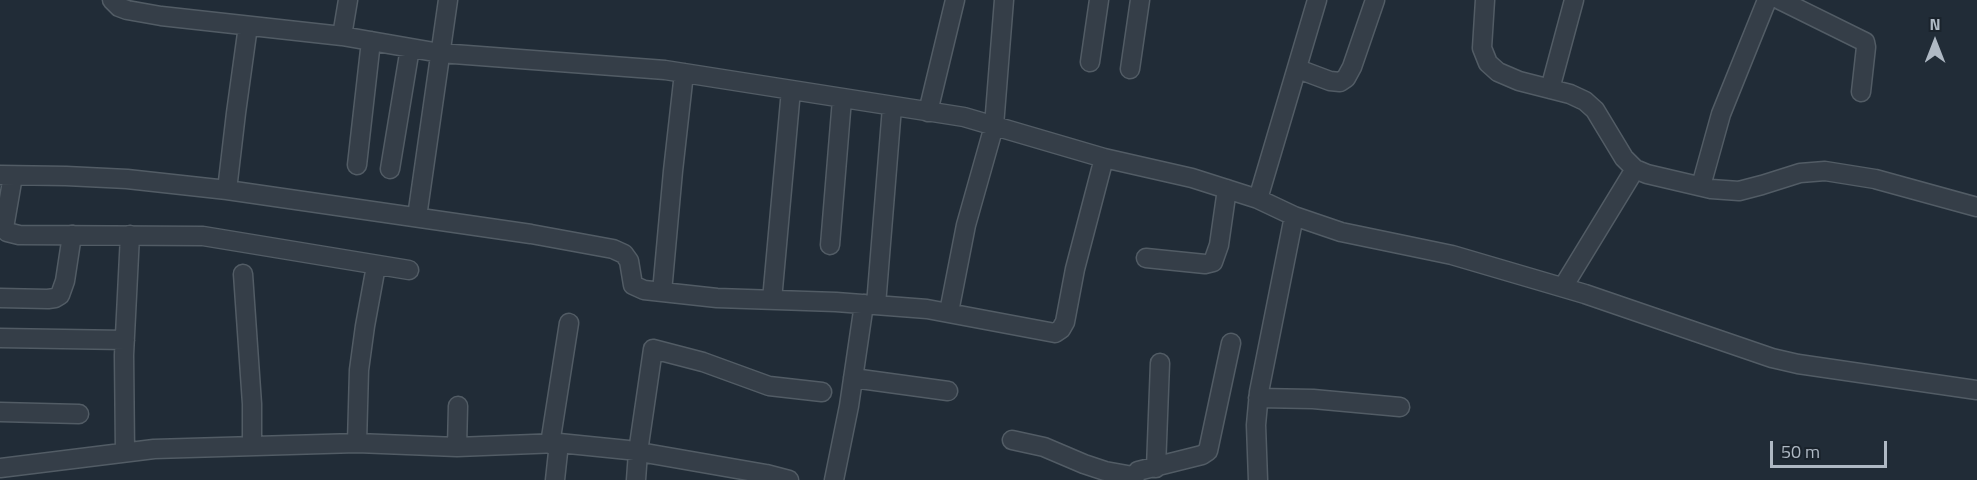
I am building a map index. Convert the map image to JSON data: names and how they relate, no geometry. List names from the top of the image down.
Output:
{
  "scale_bar": "50 m",
  "north": "top"
}
